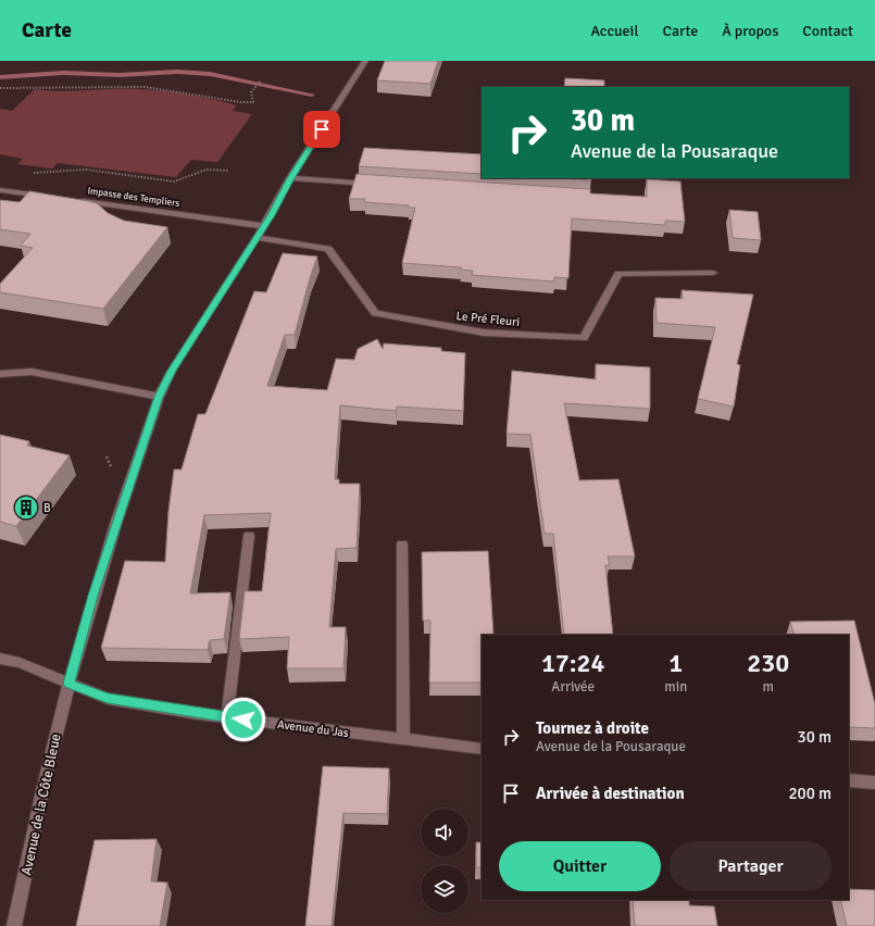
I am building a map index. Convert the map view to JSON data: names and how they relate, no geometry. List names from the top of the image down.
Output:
{
  "streets": {
    "street": [
      "Impasse des Templiers",
      "Le Pré Fleuri",
      "Avenue du Jas",
      "Avenue de la Côte Bleue"
    ]
  },
  "crossings": [
    ["Impasse des Templiers", "Avenue de la Côte Bleue"],
    ["Le Pré Fleuri", "Avenue de la Côte Bleue"],
    ["Avenue du Jas", "Avenue de la Côte Bleue"]
  ],
  "places": {
    "building": ["B"]
  },
  "page": {
    "header": "Carte",
    "nav": [
      "Accueil",
      "Carte",
      "À propos",
      "Contact"
    ],
    "turn": ["30 m", "Avenue de la Pousaraque"],
    "eta": [
      "17:24",
      "Arrivée",
      "1",
      "min",
      "230",
      "m"
    ],
    "list": [
      {
        "name": "Tournez à droite",
        "note": "Avenue de la Pousaraque",
        "value": "30 m"
      },
      {
        "name": "Arrivée à destination",
        "value": "200 m"
      }
    ],
    "buttons": ["Quitter", "Partager"]
  }
}
